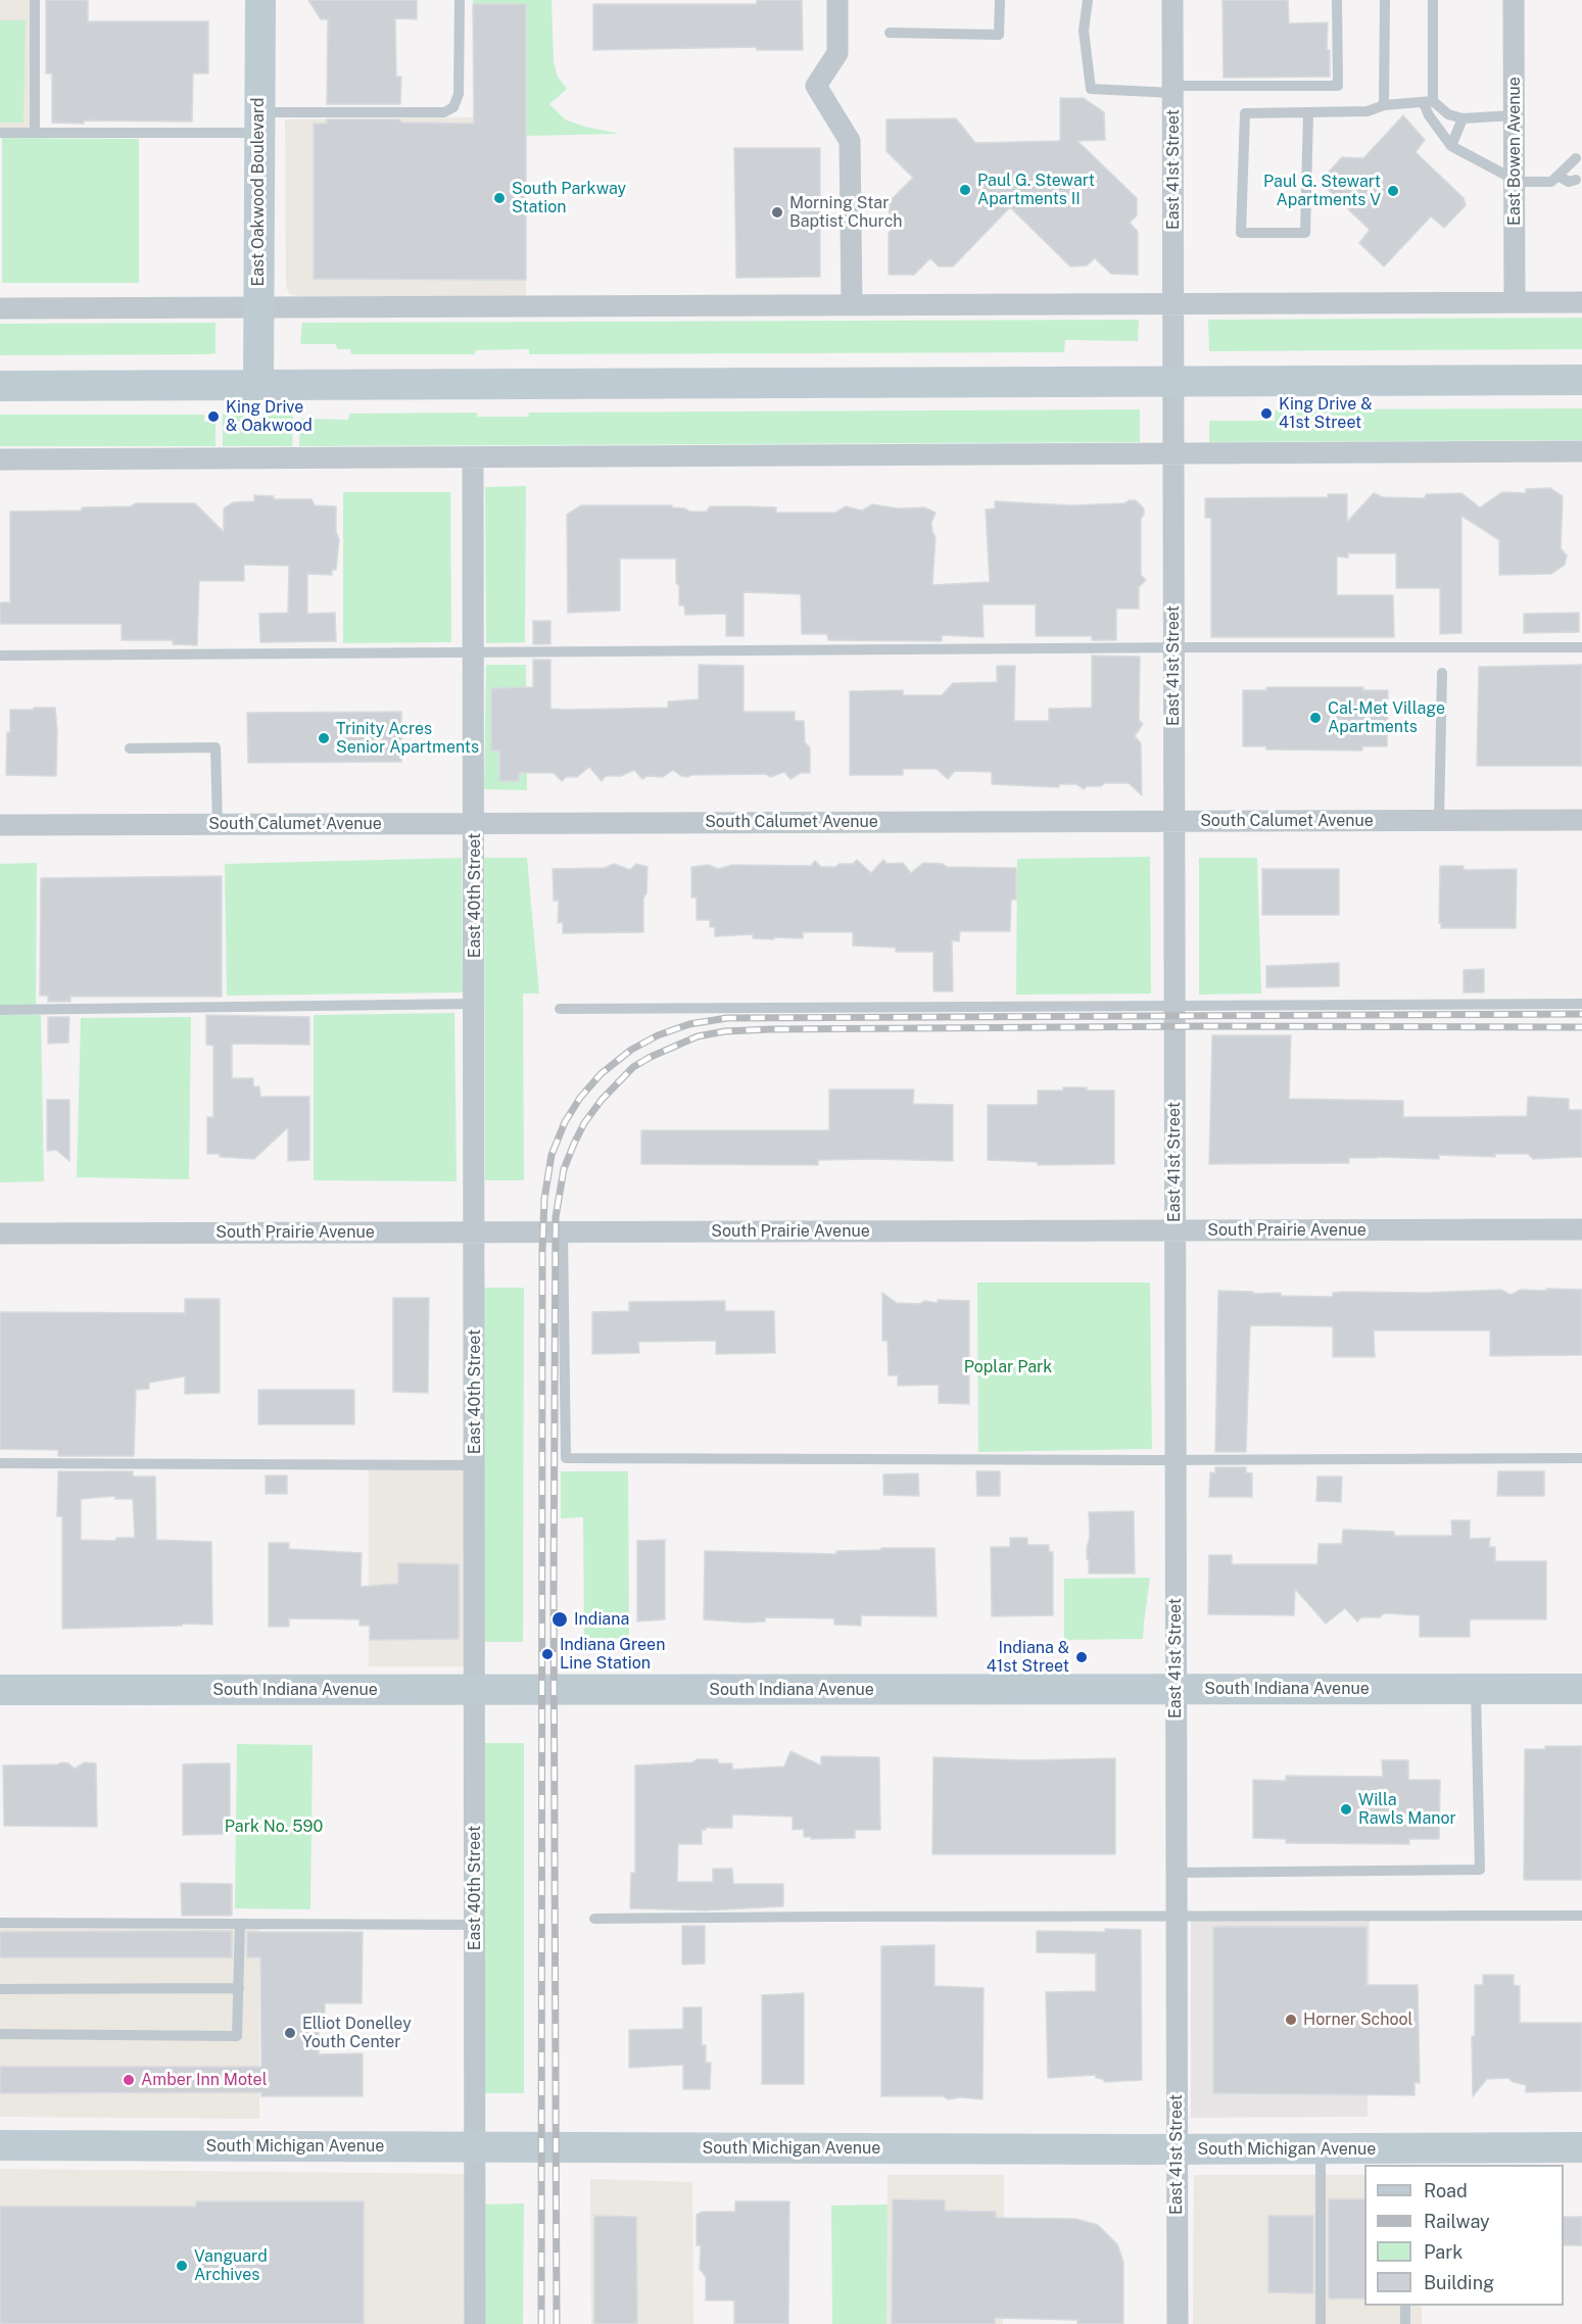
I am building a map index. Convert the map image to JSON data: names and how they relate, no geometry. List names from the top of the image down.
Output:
{
  "streets": {
    "street": [
      "East Bowen Avenue",
      "East 41st Street",
      "East Oakwood Boulevard",
      "South Calumet Avenue",
      "East 40th Street",
      "South Prairie Avenue",
      "South Indiana Avenue",
      "South Michigan Avenue"
    ]
  },
  "crossings": [
    ["East 41st Street", "South Calumet Avenue"],
    ["East 41st Street", "South Prairie Avenue"],
    ["East 41st Street", "South Indiana Avenue"],
    ["East 41st Street", "South Michigan Avenue"],
    ["South Calumet Avenue", "East 40th Street"],
    ["East 40th Street", "South Prairie Avenue"],
    ["East 40th Street", "South Indiana Avenue"],
    ["East 40th Street", "South Michigan Avenue"]
  ],
  "parks": ["Poplar Park", "Park No. 590"],
  "places": [
    "Paul G. Stewart Apartments II",
    "Paul G. Stewart Apartments V",
    "South Parkway Station",
    "Morning Star Baptist Church",
    "King Drive & 41st Street",
    "King Drive & Oakwood",
    "Cal-Met Village Apartments",
    "Trinity Acres Senior Apartments",
    "Indiana",
    "Indiana Green Line Station",
    "Indiana & 41st Street",
    "Willa Rawls Manor",
    "Horner School",
    "Elliot Donelley Youth Center",
    "Amber Inn Motel",
    "Vanguard Archives"
  ],
  "legend": [
    "Road",
    "Railway",
    "Park",
    "Building"
  ]
}
